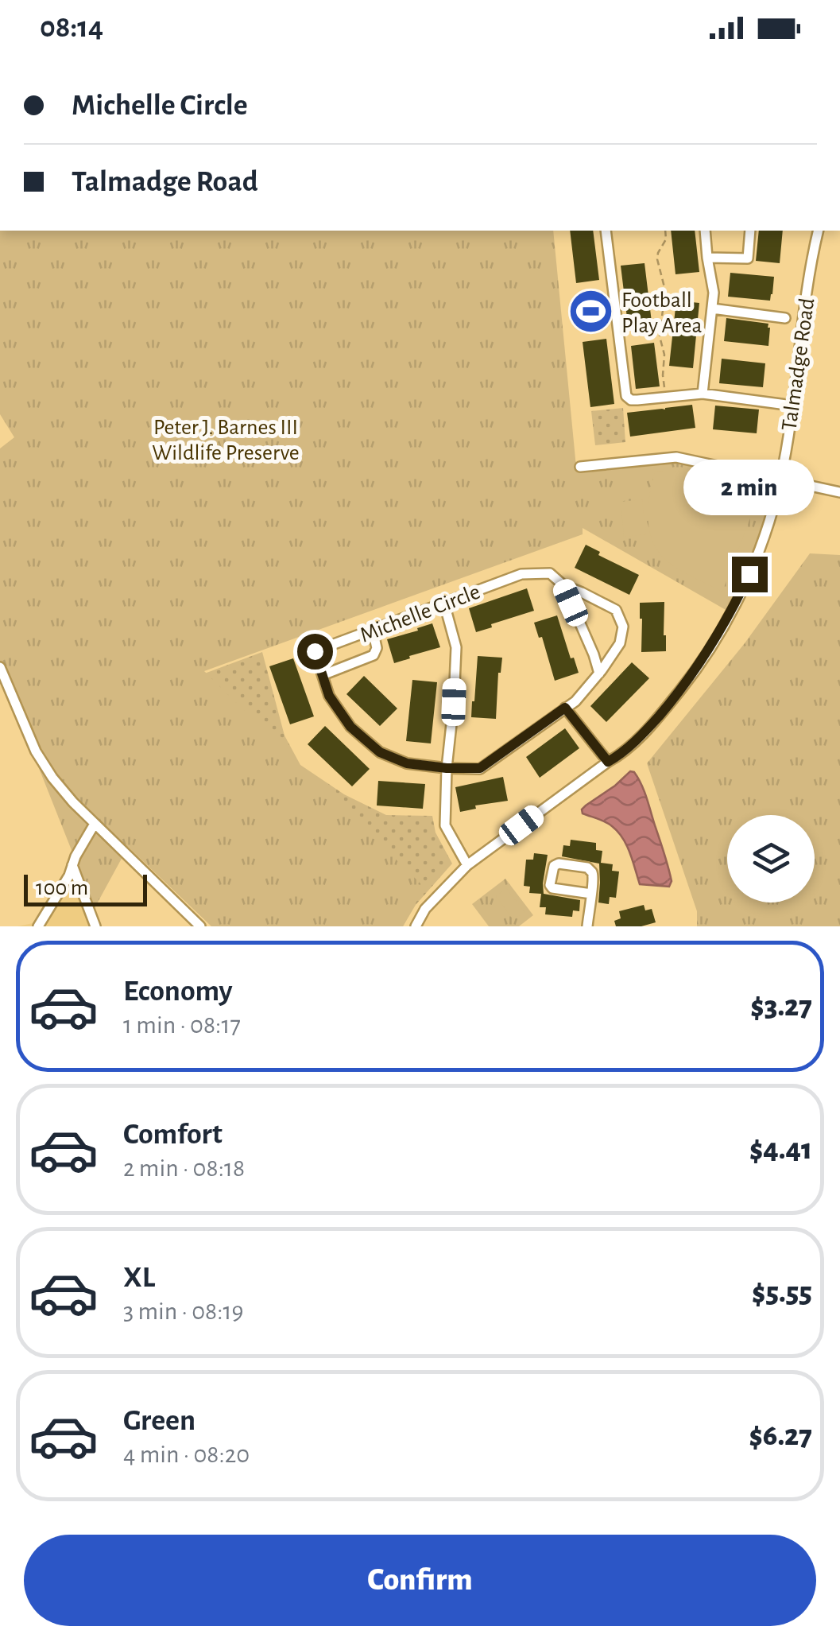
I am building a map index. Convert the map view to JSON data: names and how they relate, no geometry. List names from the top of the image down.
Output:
{
  "streets": {
    "street": ["Talmadge Road", "Michelle Circle"]
  },
  "parks": ["Peter J. Barnes III Wildlife Preserve"],
  "places": {
    "sports": ["Football Play Area"]
  },
  "scale_bar": "100 m",
  "page": {
    "status": "08:14",
    "banner": ["Michelle Circle", "Talmadge Road"],
    "bubble": "2 min",
    "scale": "100 m",
    "list": [
      {
        "name": "Economy",
        "note": "1 min · 08:17",
        "value": "$3.27"
      },
      {
        "name": "Comfort",
        "note": "2 min · 08:18",
        "value": "$4.41"
      },
      {
        "name": "XL",
        "note": "3 min · 08:19",
        "value": "$5.55"
      },
      {
        "name": "Green",
        "note": "4 min · 08:20",
        "value": "$6.27"
      }
    ],
    "buttons": "Confirm"
  }
}
